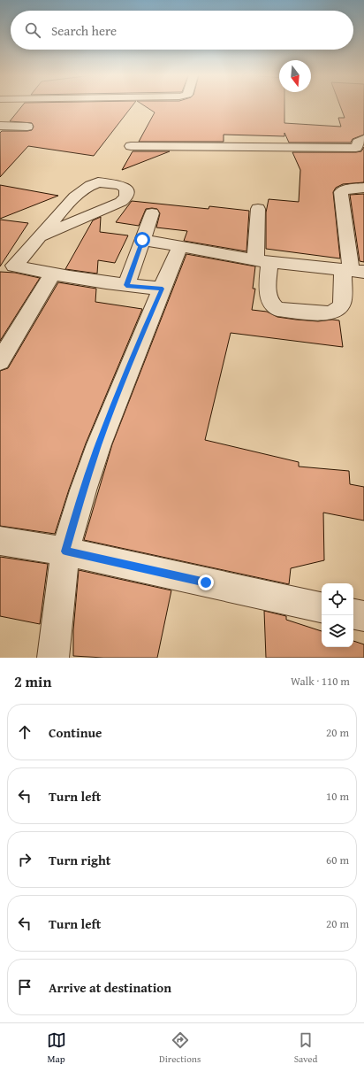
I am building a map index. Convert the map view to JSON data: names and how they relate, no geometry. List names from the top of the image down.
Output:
{
  "north": "bottom",
  "page": {
    "search": "Search here",
    "heading": ["2 min", "Walk · 110 m"],
    "list": [
      ["Continue", "20 m"],
      ["Turn left", "10 m"],
      ["Turn right", "60 m"],
      ["Turn left", "20 m"],
      "Arrive at destination"
    ],
    "nav": ["Map", "Directions", "Saved"]
  }
}
